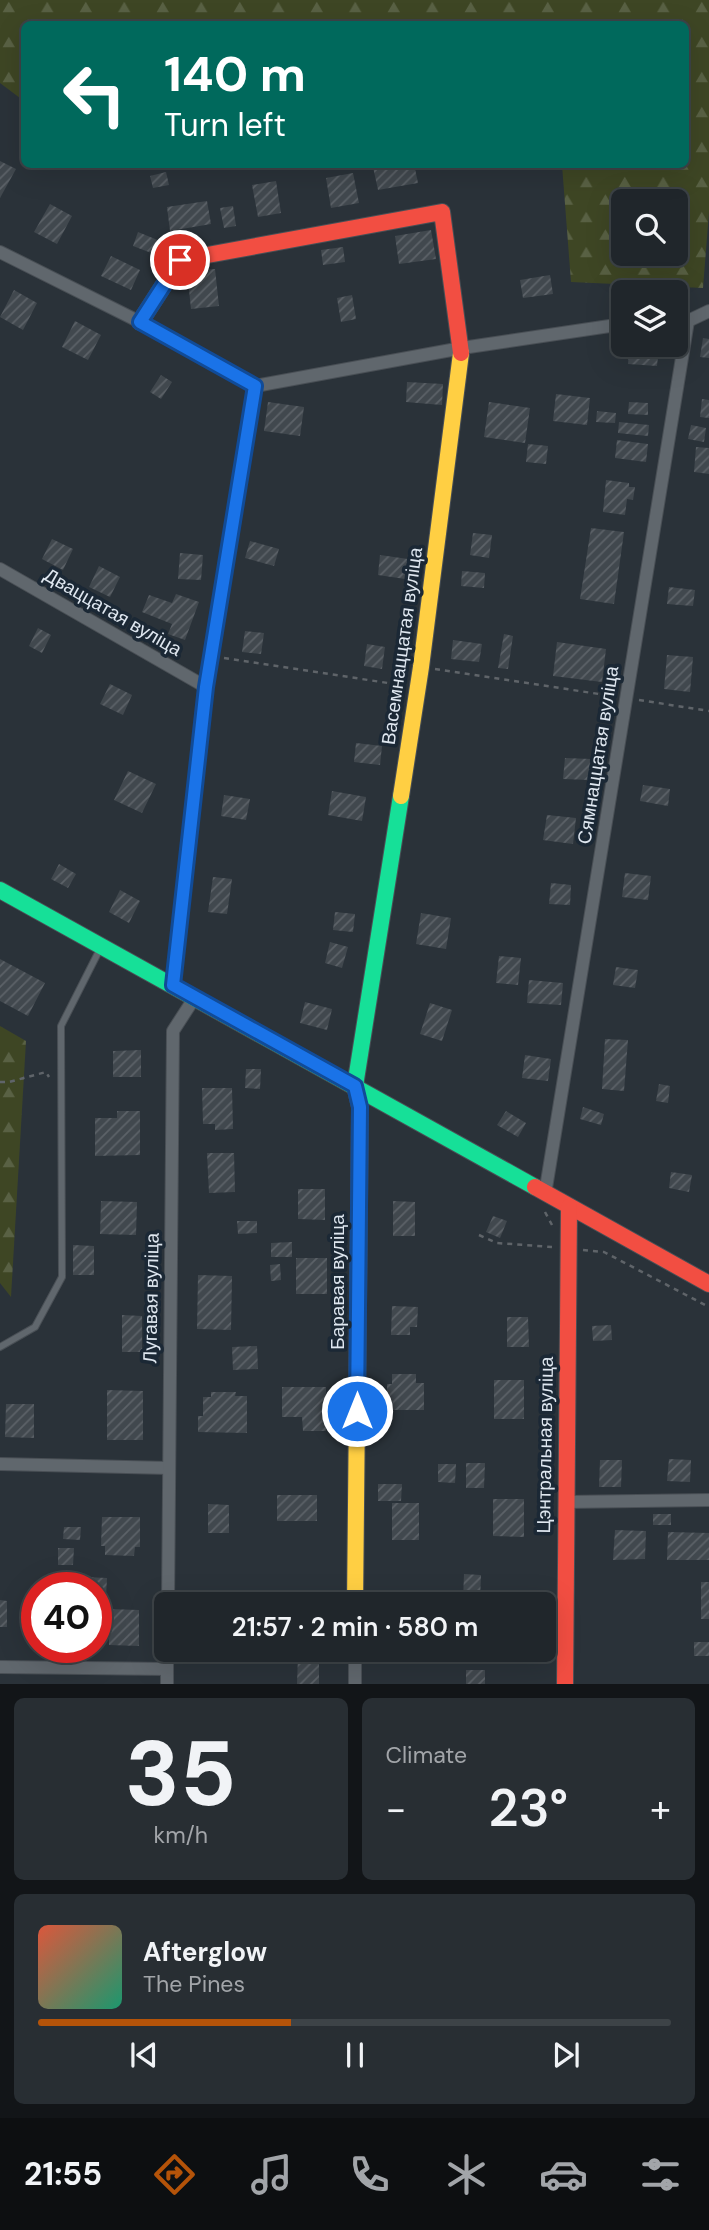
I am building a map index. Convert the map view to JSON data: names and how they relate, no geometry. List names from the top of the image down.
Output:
{
  "streets": {
    "street": [
      "Дваццатая вуліца",
      "Васемнаццатая вуліца",
      "Сямнаццатая вуліца",
      "Баравая вуліца",
      "Лугавая вуліца",
      "Цэнтральная вуліца"
    ]
  },
  "crossings": [
    ["Васемнаццатая вуліца", "Баравая вуліца"]
  ],
  "page": {
    "turn": ["140 m", "Turn left"],
    "limit": "40",
    "trip": "21:57 · 2 min · 580 m",
    "tile": [
      ["35", "km/h"],
      "Climate"
    ],
    "heat": ["−", "23°", "+"],
    "song": ["Afterglow", "The Pines"],
    "tabs": "21:55"
  }
}
